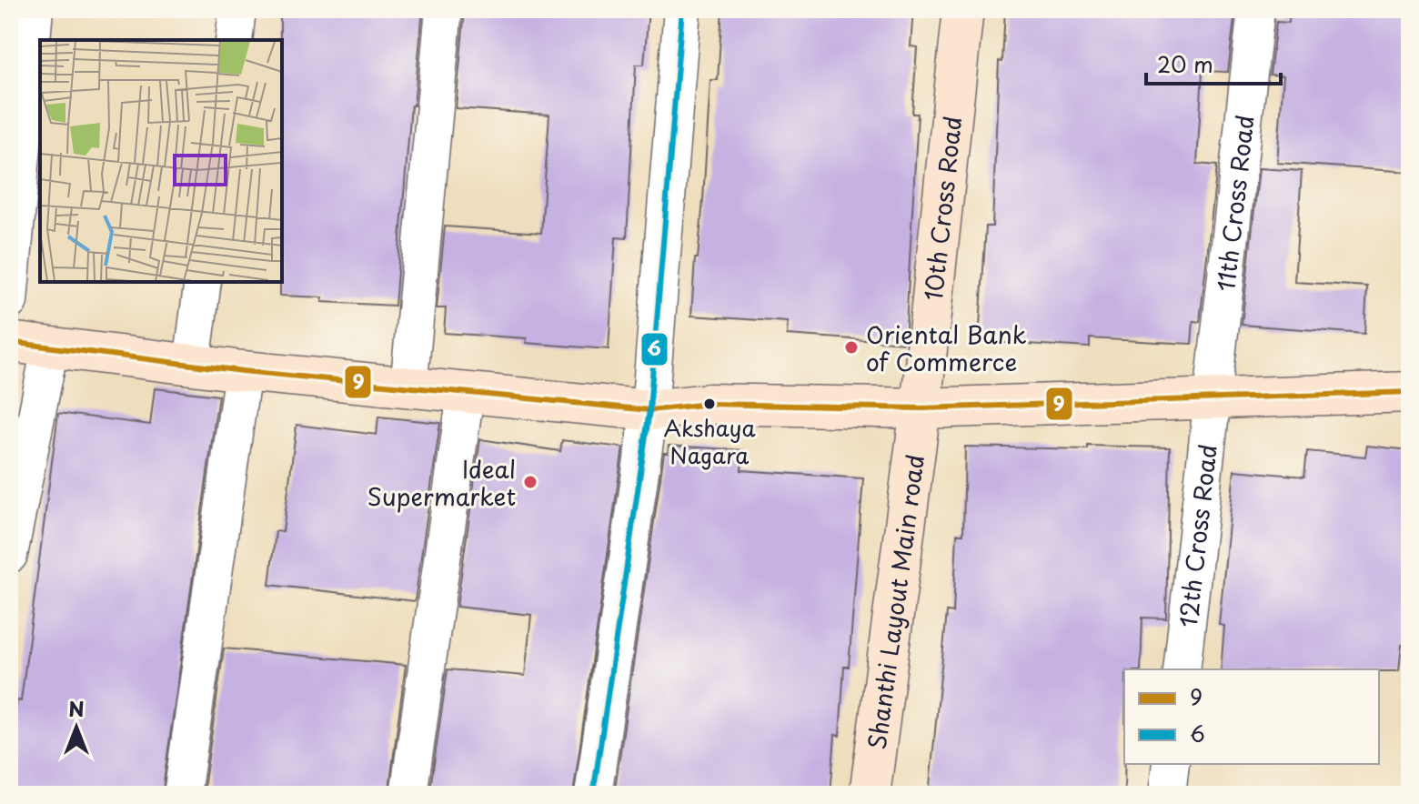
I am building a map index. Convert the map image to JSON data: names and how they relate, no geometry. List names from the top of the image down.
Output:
{
  "streets": {
    "main road": ["10th Cross Road", "Shanthi Layout Main road"],
    "street": ["11th Cross Road", "12th Cross Road"]
  },
  "crossings": [
    ["11th Cross Road", "12th Cross Road"],
    ["10th Cross Road", "Shanthi Layout Main road"]
  ],
  "places": ["Oriental Bank of Commerce", "Akshaya Nagara", "Ideal Supermarket"],
  "lines": ["transit line 6", "transit line 9"],
  "legend": ["9", "6"],
  "scale_bar": "20 m",
  "north": "top"
}
